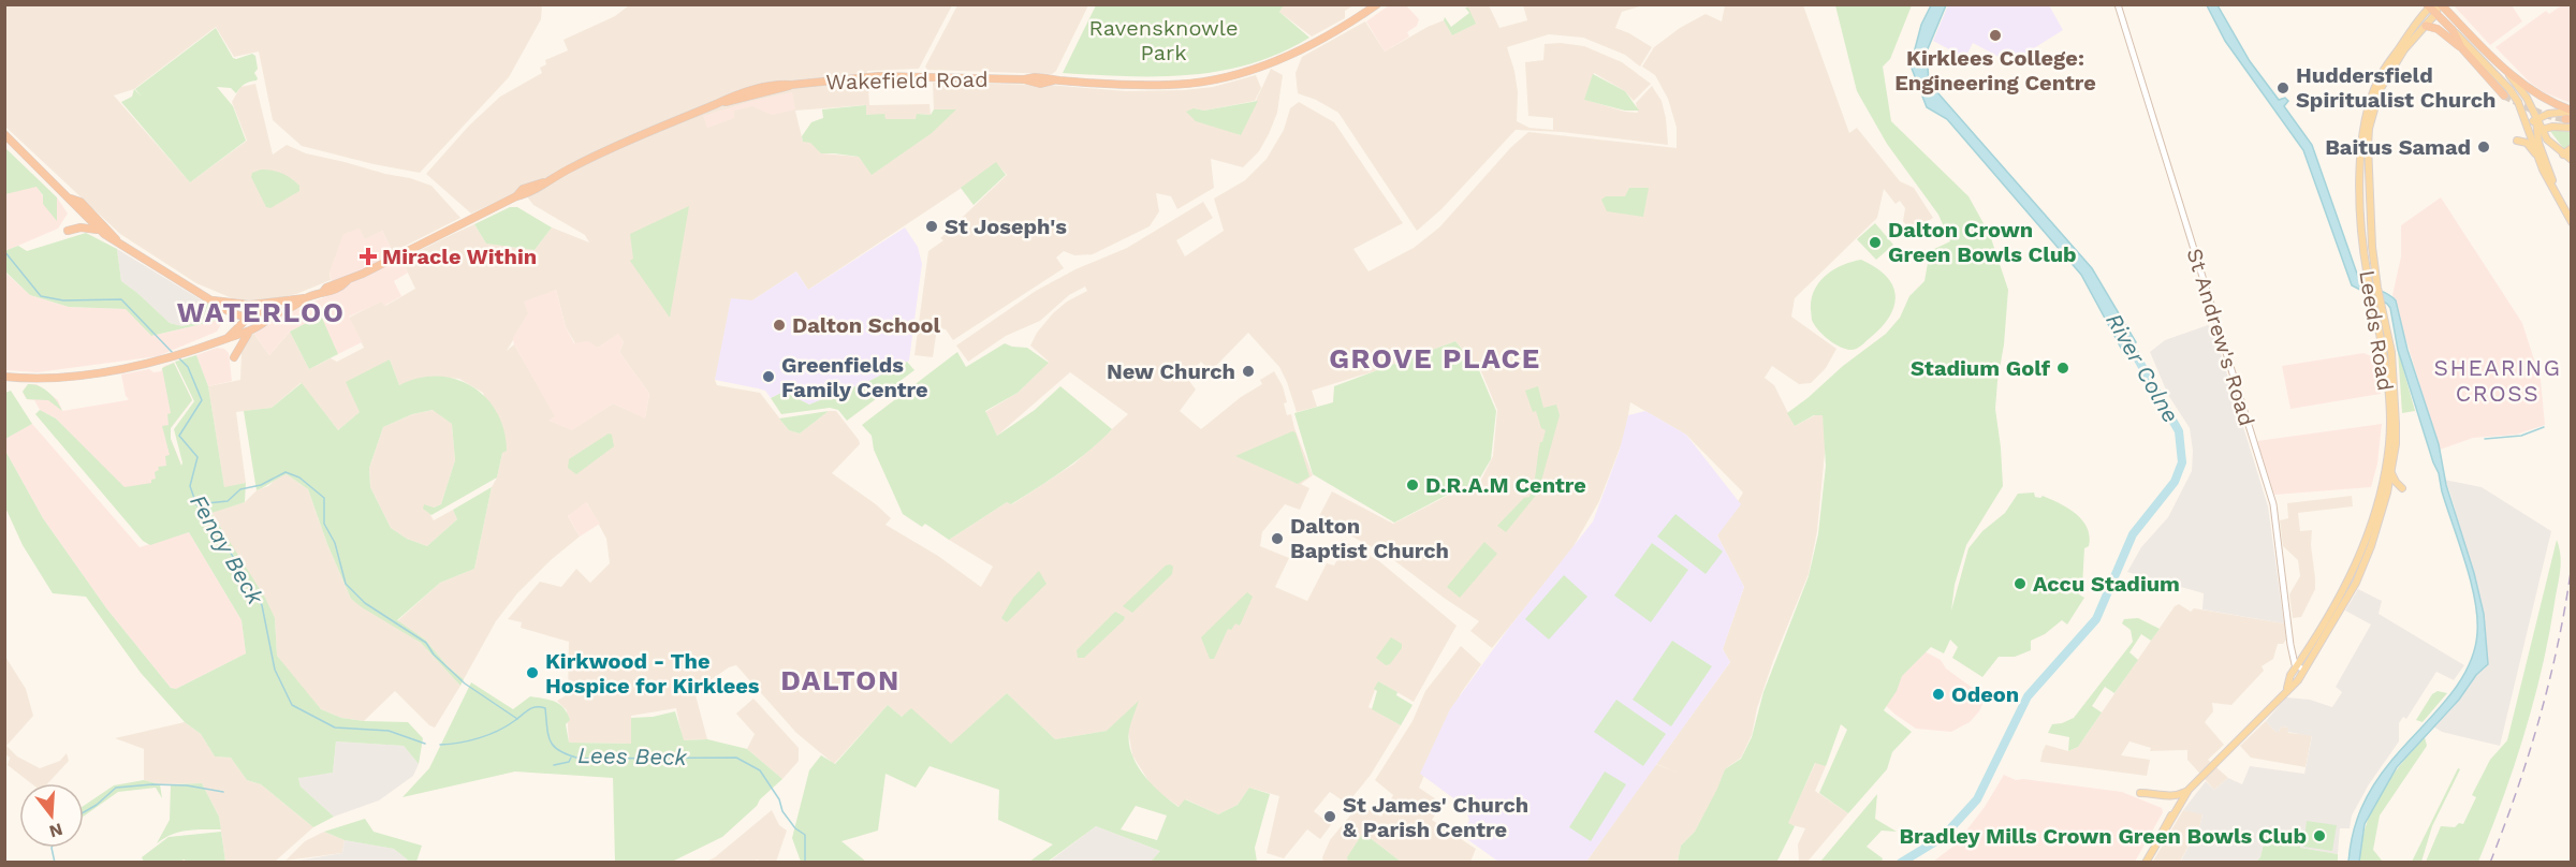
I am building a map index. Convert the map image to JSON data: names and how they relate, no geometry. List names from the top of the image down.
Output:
{
  "streets": {
    "highway": ["Wakefield Road"],
    "main road": ["Leeds Road", "St Andrew's Road"]
  },
  "crossings": [
    ["Leeds Road", "St Andrew's Road"]
  ],
  "districts": [
    "WATERLOO",
    "GROVE PLACE",
    "SHEARING CROSS",
    "DALTON"
  ],
  "water": ["River Colne", "Fenay Beck", "Lees Beck"],
  "parks": ["Ravensknowle Park"],
  "places": {
    "other": [
      "Kirklees College: Engineering Centre",
      "Huddersfield Spiritualist Church",
      "Baitus Samad",
      "St Joseph's",
      "Dalton Crown Green Bowls Club",
      "Dalton School",
      "Stadium Golf",
      "New Church",
      "Greenfields Family Centre",
      "D.R.A.M Centre",
      "Dalton Baptist Church",
      "Accu Stadium",
      "Kirkwood - The Hospice for Kirklees",
      "Odeon",
      "St James' Church & Parish Centre",
      "Bradley Mills Crown Green Bowls Club"
    ],
    "health": ["Miracle Within"]
  },
  "north": "bottom"
}
